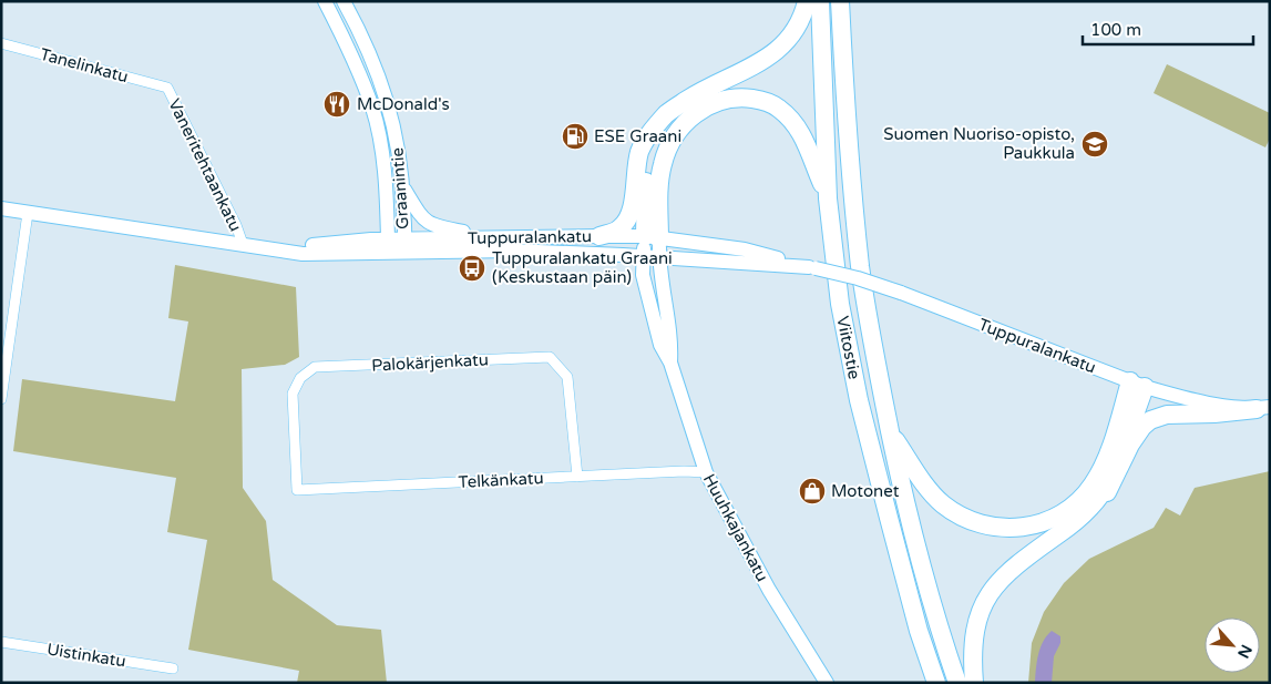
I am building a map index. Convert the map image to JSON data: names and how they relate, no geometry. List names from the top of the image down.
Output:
{
  "streets": {
    "highway": ["Viitostie"],
    "street": [
      "Tanelinkatu",
      "Vaneritehtaankatu",
      "Graanintie",
      "Tuppuralankatu",
      "Palokärjenkatu",
      "Telkänkatu",
      "Huuhkajankatu",
      "Uistinkatu"
    ]
  },
  "crossings": [
    ["Tanelinkatu", "Vaneritehtaankatu"],
    ["Vaneritehtaankatu", "Tuppuralankatu"],
    ["Graanintie", "Tuppuralankatu"],
    ["Tuppuralankatu", "Huuhkajankatu"],
    ["Palokärjenkatu", "Telkänkatu"],
    ["Telkänkatu", "Huuhkajankatu"]
  ],
  "places": {
    "restaurant": ["McDonald's"],
    "fuel station": ["ESE Graani"],
    "school or university": ["Suomen Nuoriso-opisto, Paukkula"],
    "bus stop": ["Tuppuralankatu Graani (Keskustaan päin)"],
    "shop": ["Motonet"]
  },
  "scale_bar": "100 m",
  "north": "bottom right"
}
